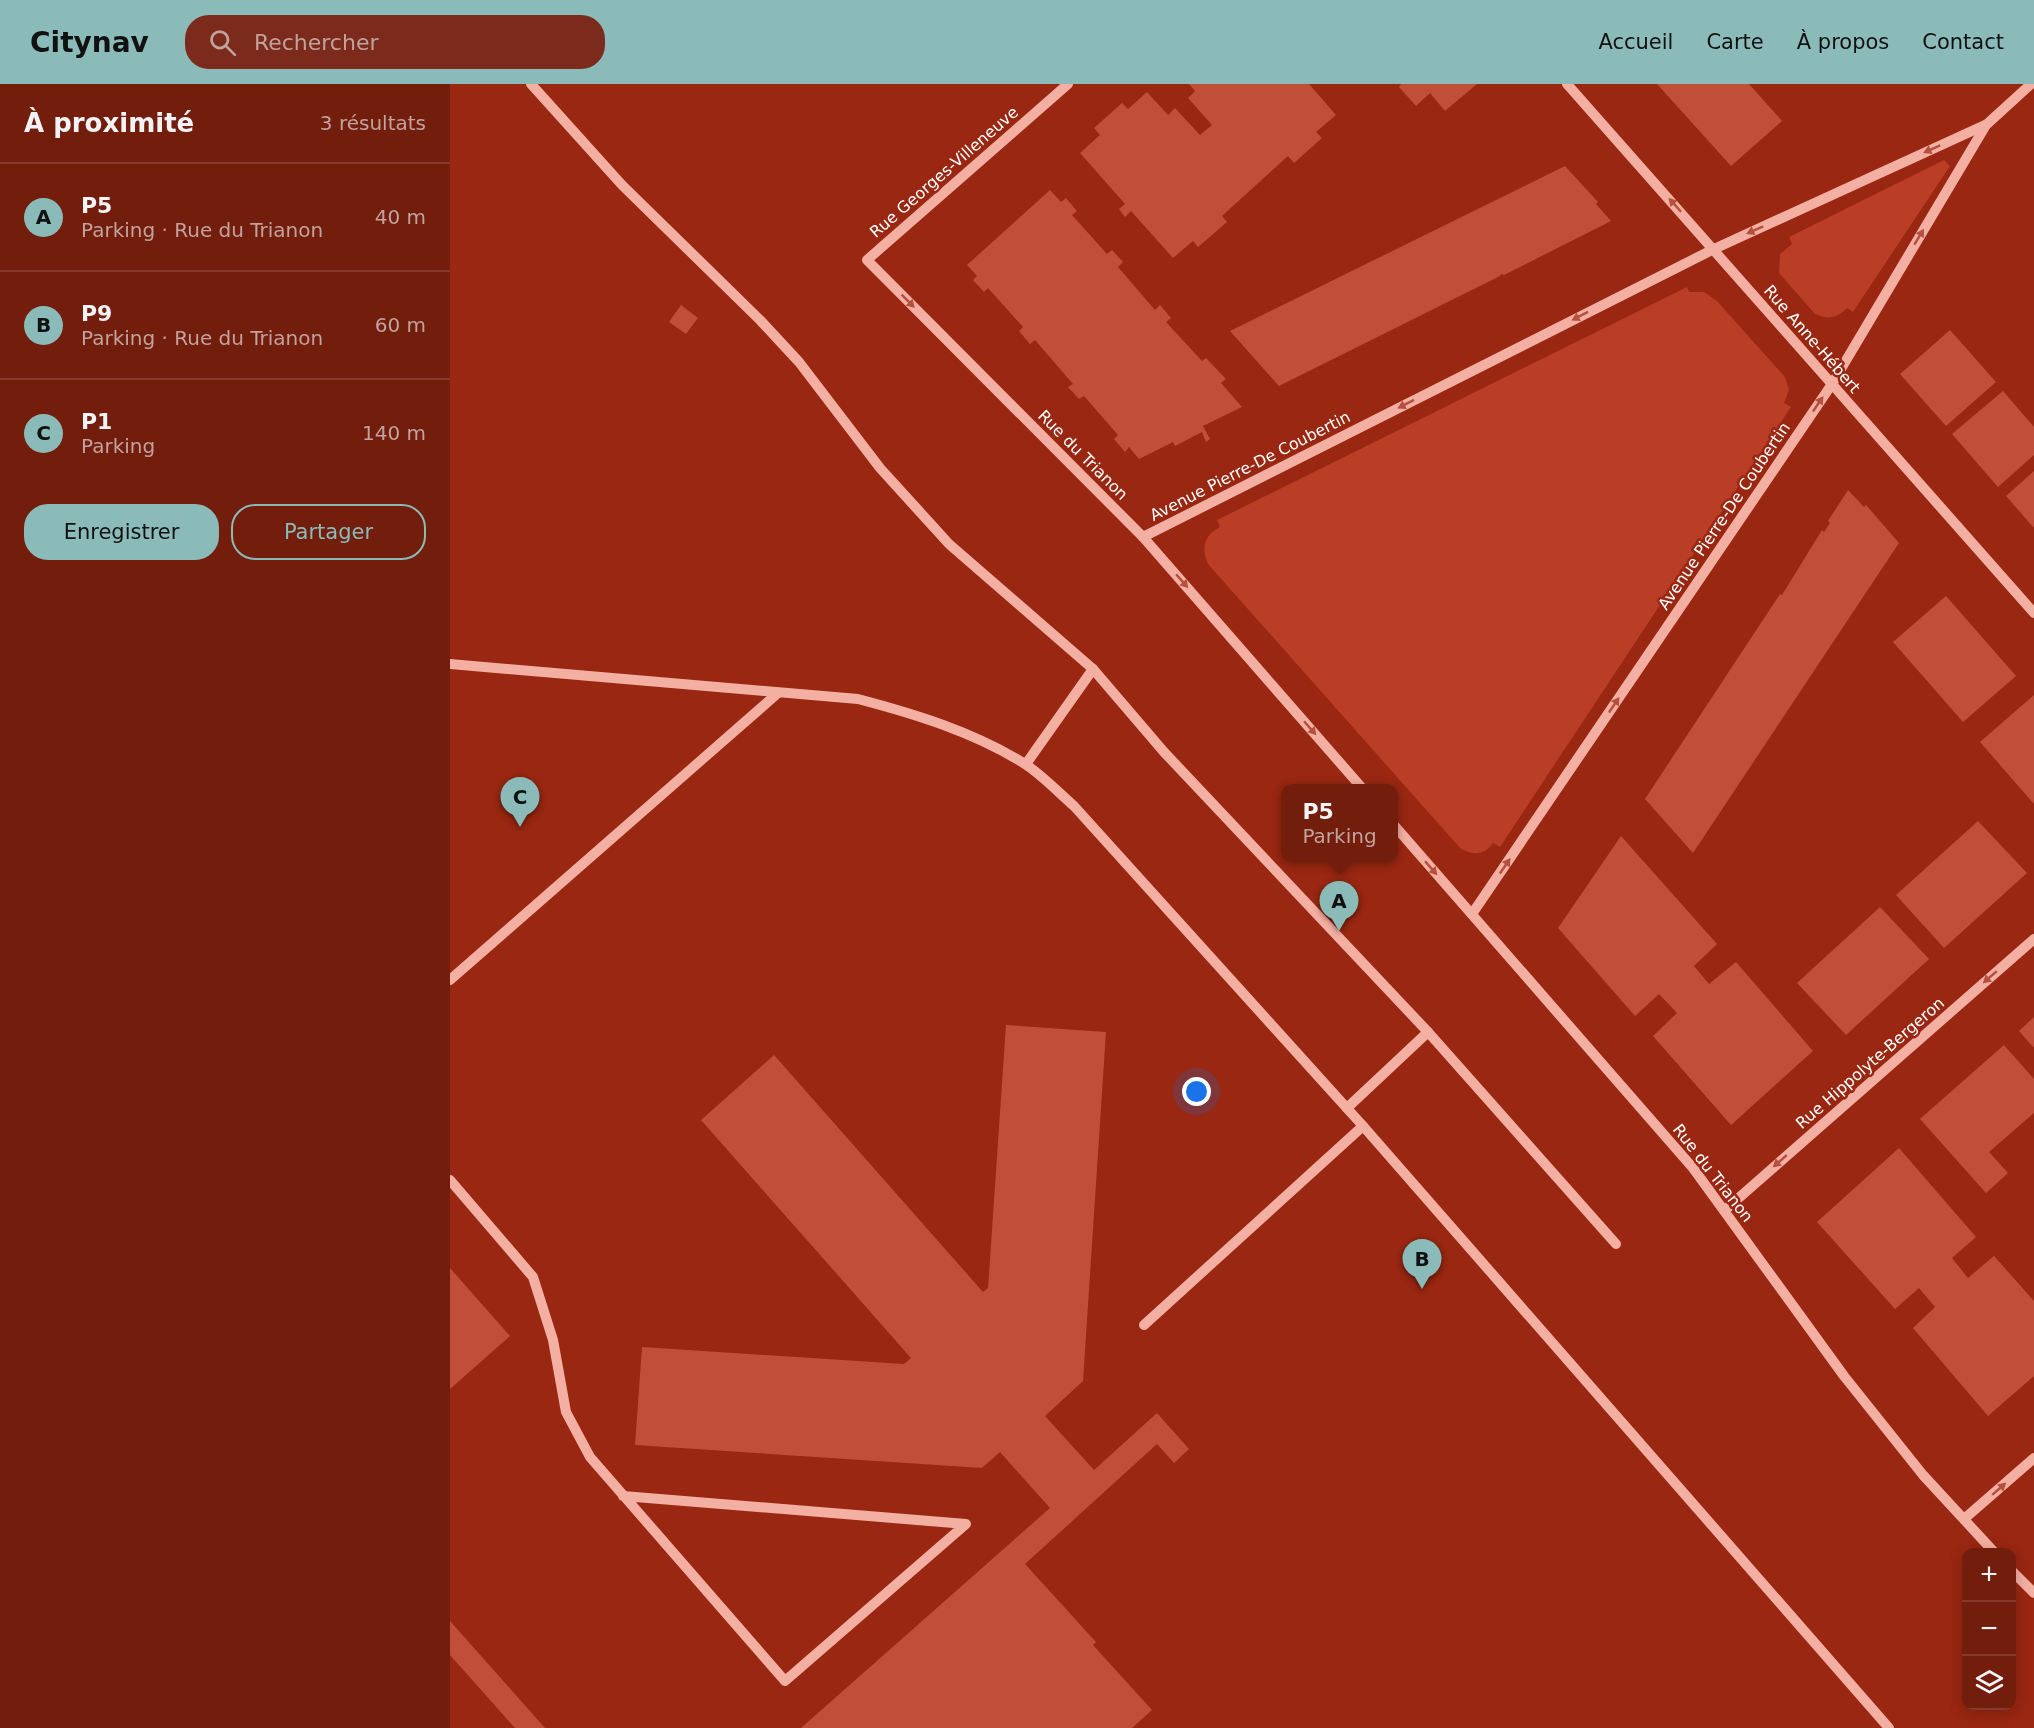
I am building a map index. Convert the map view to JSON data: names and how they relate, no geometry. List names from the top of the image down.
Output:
{
  "streets": {
    "street": [
      "Rue Georges-Villeneuve",
      "Rue Anne-Hébert",
      "Rue du Trianon",
      "Avenue Pierre-De Coubertin",
      "Rue Hippolyte-Bergeron"
    ]
  },
  "crossings": [
    ["Rue Georges-Villeneuve", "Rue du Trianon"],
    ["Rue Anne-Hébert", "Avenue Pierre-De Coubertin"],
    ["Rue du Trianon", "Avenue Pierre-De Coubertin"],
    ["Rue du Trianon", "Rue Hippolyte-Bergeron"]
  ],
  "one_way": ["Rue du Trianon", "Rue Hippolyte-Bergeron"],
  "page": {
    "header": "Citynav",
    "search": "Rechercher",
    "nav": [
      "Accueil",
      "Carte",
      "À propos",
      "Contact"
    ],
    "heading": ["À proximité", "3 résultats"],
    "list": [
      {
        "mark": "A",
        "name": "P5",
        "note": "Parking · Rue du Trianon",
        "value": "40 m"
      },
      {
        "mark": "B",
        "name": "P9",
        "note": "Parking · Rue du Trianon",
        "value": "60 m"
      },
      {
        "mark": "C",
        "name": "P1",
        "note": "Parking",
        "value": "140 m"
      }
    ],
    "buttons": ["Enregistrer", "Partager"],
    "pins": ["C", "A", "B"],
    "popup": ["P5", "Parking"],
    "map_buttons": ["+", "−"]
  }
}
